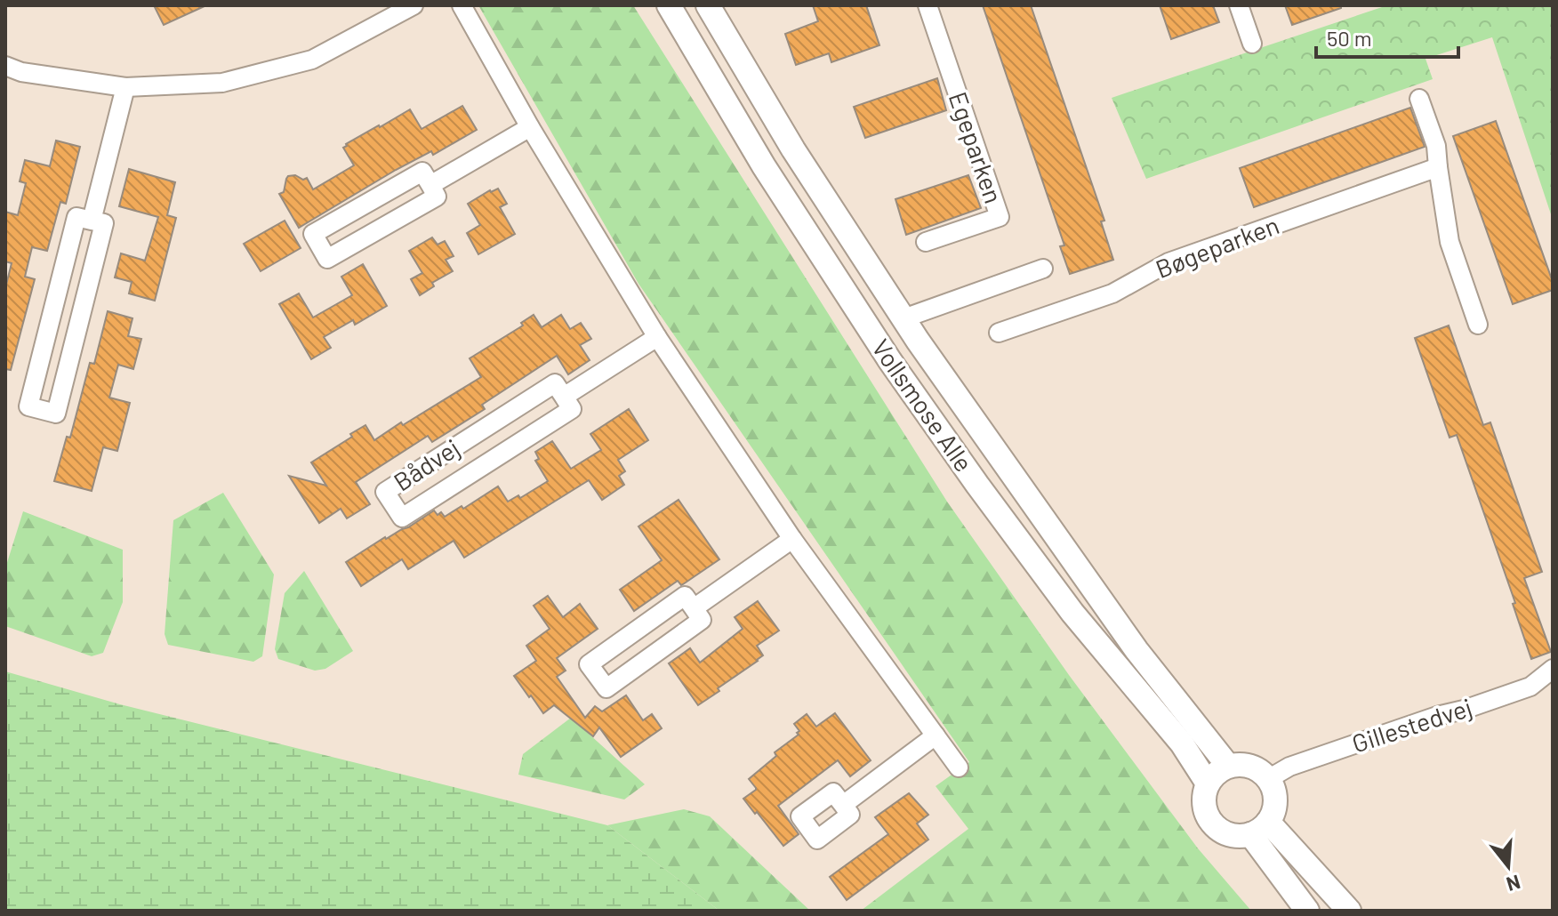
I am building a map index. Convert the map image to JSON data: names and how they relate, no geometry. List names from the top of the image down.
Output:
{
  "streets": {
    "street": [
      "Egeparken",
      "Bøgeparken",
      "Vollsmose Alle",
      "Bådvej",
      "Gillestedvej"
    ]
  },
  "crossings": [
    ["Vollsmose Alle", "Gillestedvej"]
  ],
  "scale_bar": "50 m",
  "north": "bottom"
}
